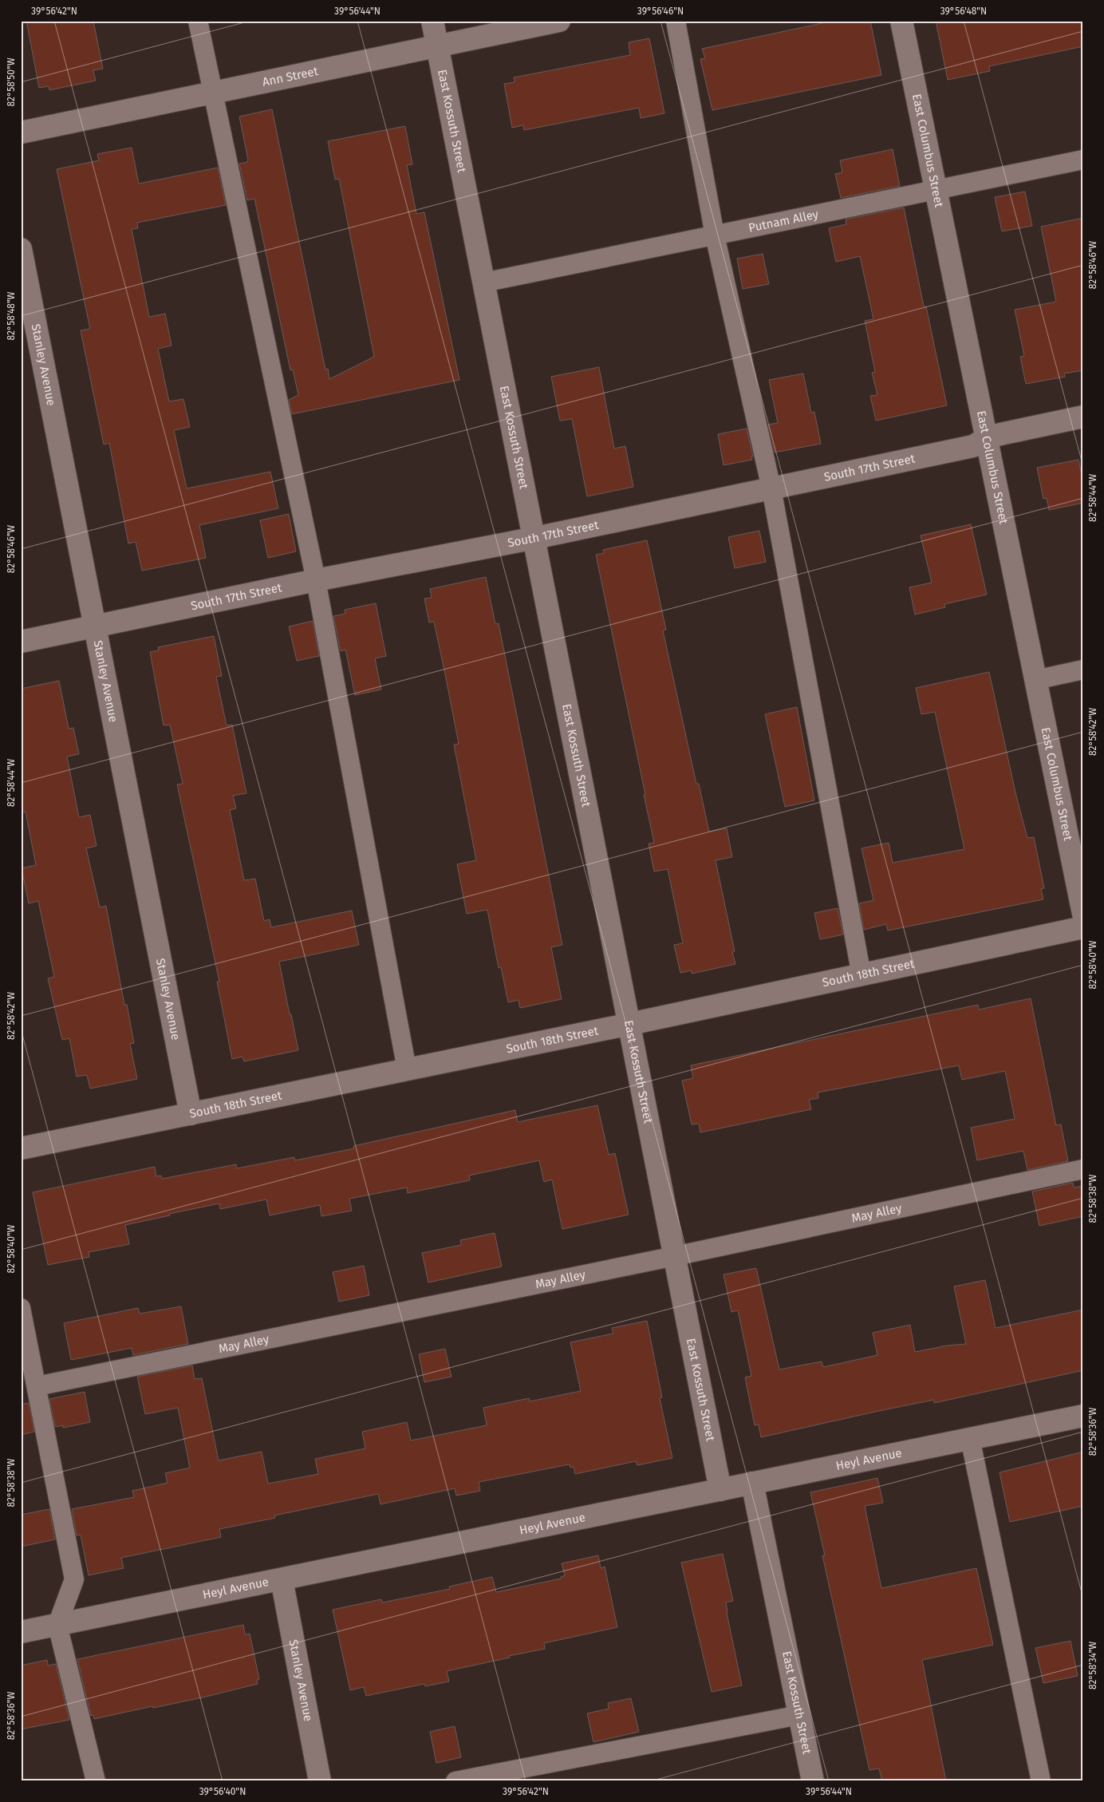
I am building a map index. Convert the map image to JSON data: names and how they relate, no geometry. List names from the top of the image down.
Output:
{
  "streets": {
    "street": [
      "Ann Street",
      "East Kossuth Street",
      "East Columbus Street",
      "Stanley Avenue",
      "South 17th Street",
      "South 18th Street",
      "Heyl Avenue"
    ],
    "lane": ["Putnam Alley", "May Alley"]
  },
  "crossings": [
    ["Ann Street", "East Kossuth Street"],
    ["East Kossuth Street", "Putnam Alley"],
    ["East Kossuth Street", "South 17th Street"],
    ["East Kossuth Street", "South 18th Street"],
    ["East Kossuth Street", "May Alley"],
    ["East Kossuth Street", "Heyl Avenue"],
    ["East Columbus Street", "Putnam Alley"],
    ["East Columbus Street", "South 17th Street"],
    ["Stanley Avenue", "South 17th Street"],
    ["Stanley Avenue", "South 18th Street"],
    ["Stanley Avenue", "Heyl Avenue"]
  ],
  "coordinates": [
    "39°56'42\"N",
    "39°56'44\"N",
    "39°56'46\"N",
    "39°56'48\"N",
    "82°58'50\"W",
    "82°58'46\"W",
    "82°58'48\"W",
    "82°58'44\"W",
    "82°58'42\"W",
    "82°58'40\"W",
    "82°58'38\"W",
    "82°58'36\"W",
    "82°58'34\"W",
    "39°56'40\"N"
  ]
}
